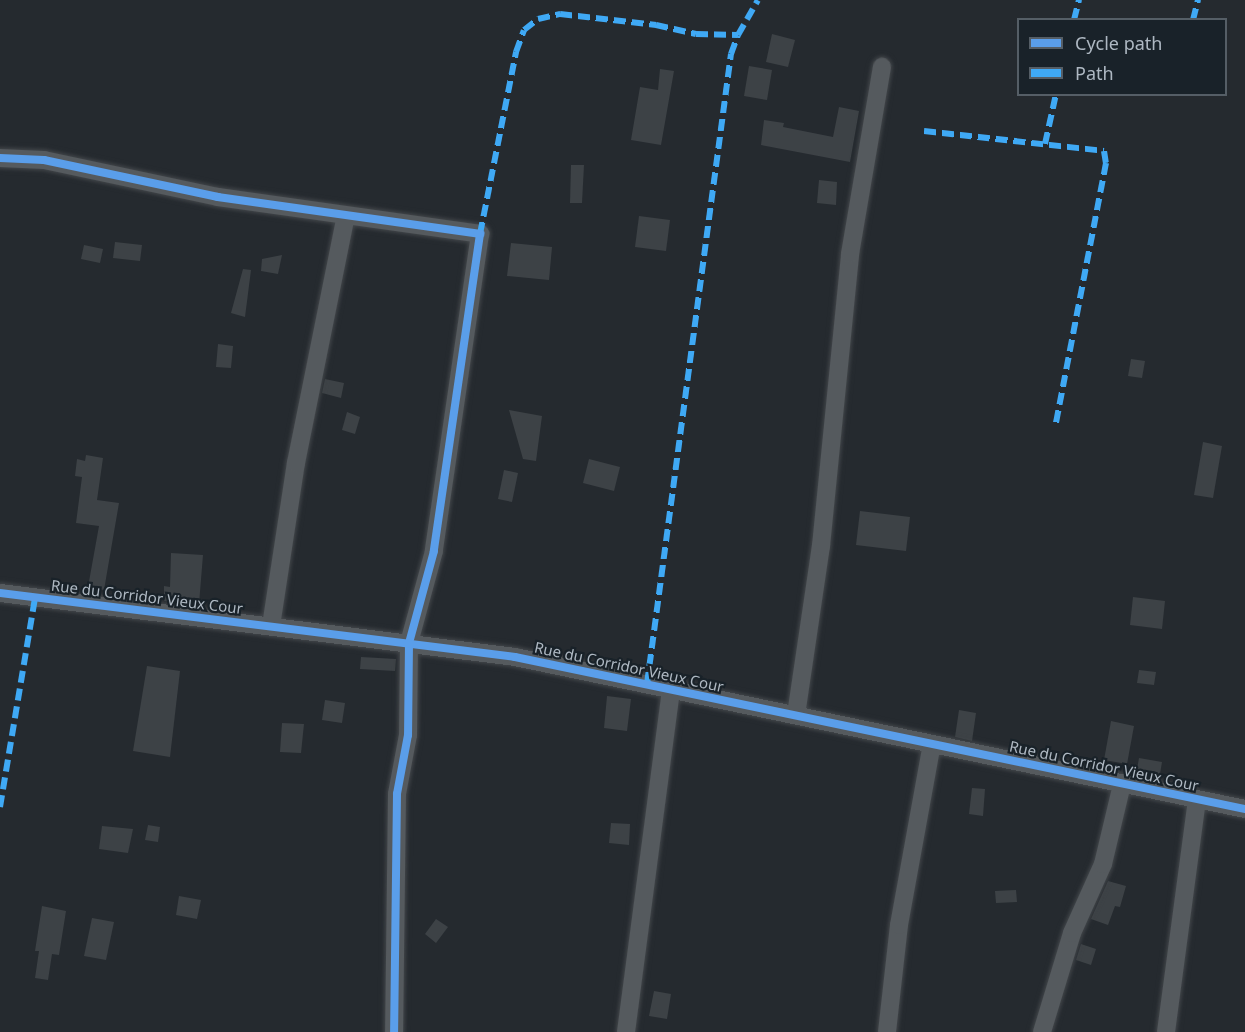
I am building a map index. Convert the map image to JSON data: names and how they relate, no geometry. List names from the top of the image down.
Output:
{
  "streets": {
    "street": ["Rue du Corridor Vieux Cour"]
  },
  "legend": ["Cycle path", "Path"]
}
